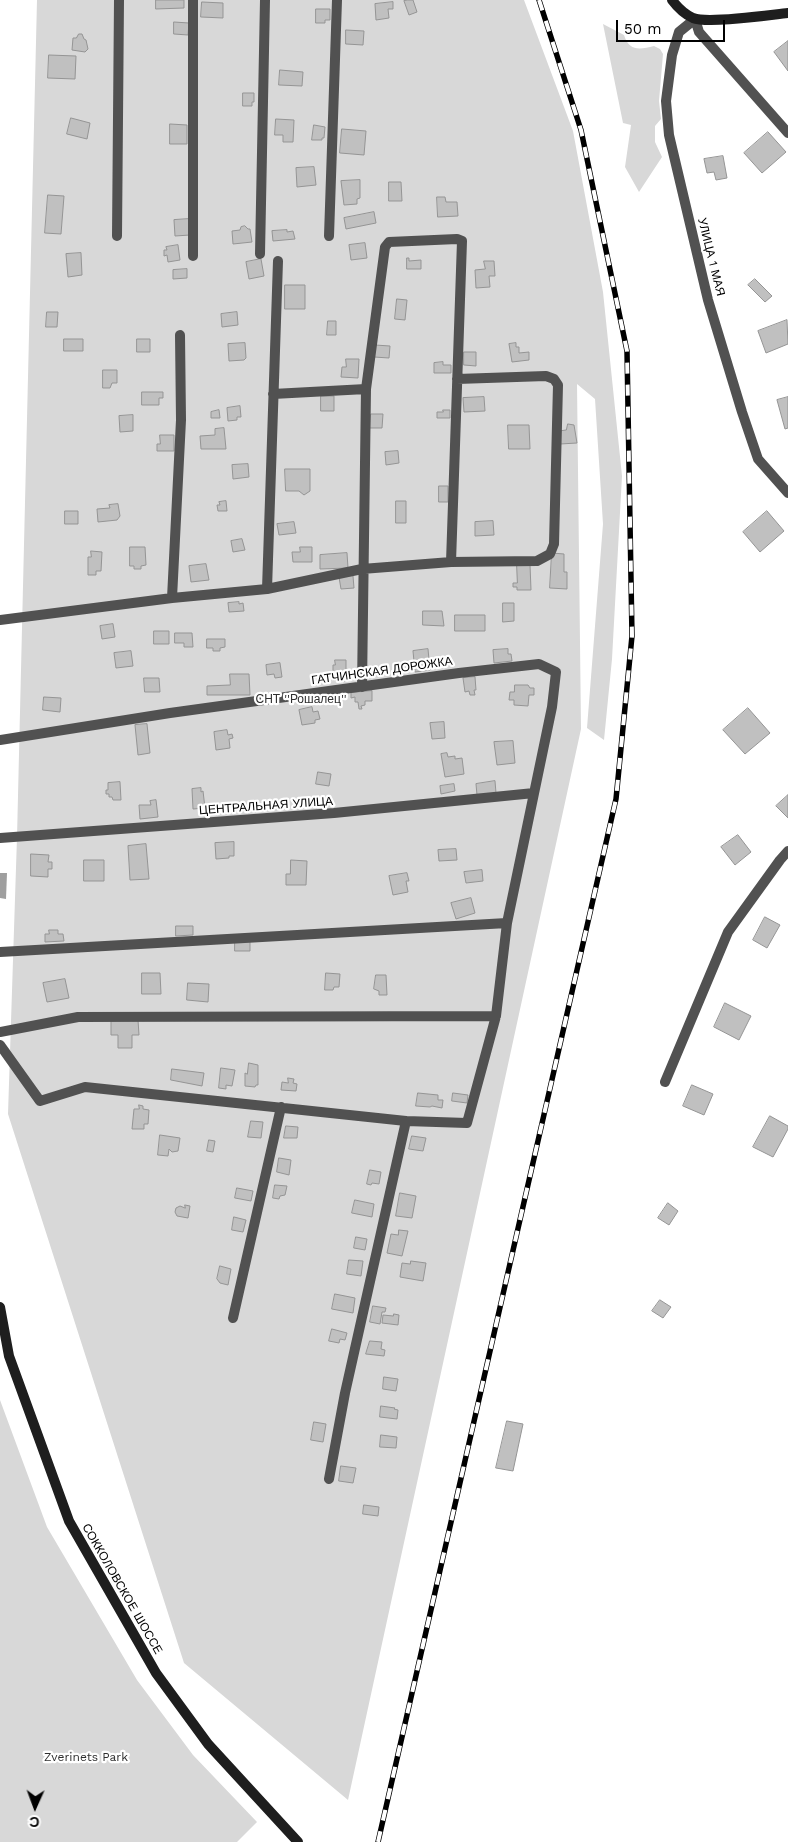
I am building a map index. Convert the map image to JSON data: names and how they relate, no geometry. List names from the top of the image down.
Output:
{
  "streets": {
    "main road": ["СОККОЛОВСКОЕ ШОССЕ"],
    "street": ["УЛИЦА 1 МАЯ", "ГАТЧИНСКАЯ ДОРОЖКА", "ЦЕНТРАЛЬНАЯ УЛИЦА"]
  },
  "crossings": [
    ["ГАТЧИНСКАЯ ДОРОЖКА", "ЦЕНТРАЛЬНАЯ УЛИЦА"]
  ],
  "parks": ["СНТ ''Рошалец''", "Zverinets Park"],
  "scale_bar": "50 m",
  "north": "bottom"
}
